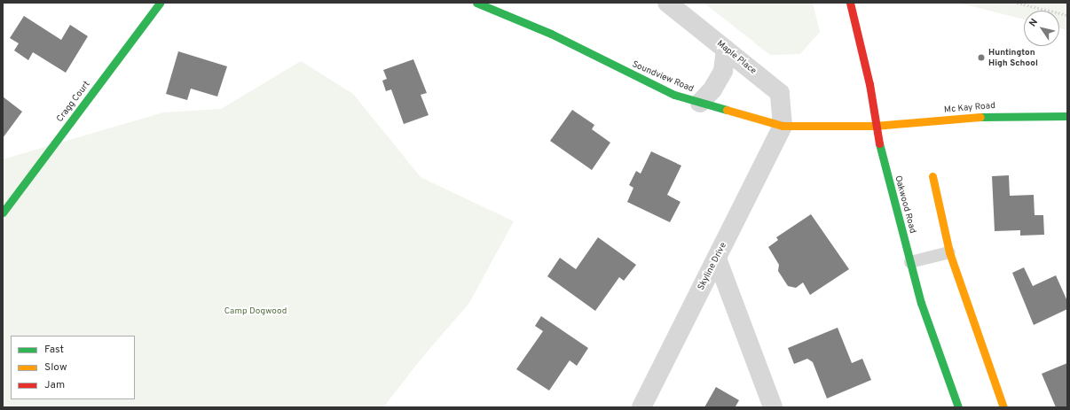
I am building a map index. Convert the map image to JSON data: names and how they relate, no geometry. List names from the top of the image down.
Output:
{
  "streets": {
    "street": [
      "Maple Place",
      "Soundview Road",
      "Cragg Court",
      "Mc Kay Road",
      "Oakwood Road",
      "Skyline Drive"
    ]
  },
  "crossings": [
    ["Maple Place", "Soundview Road"],
    ["Maple Place", "Skyline Drive"],
    ["Soundview Road", "Mc Kay Road"],
    ["Soundview Road", "Oakwood Road"],
    ["Soundview Road", "Skyline Drive"],
    ["Mc Kay Road", "Oakwood Road"]
  ],
  "parks": ["Camp Dogwood"],
  "places": ["Huntington High School"],
  "legend": ["Fast", "Slow", "Jam"],
  "north": "top left"
}
